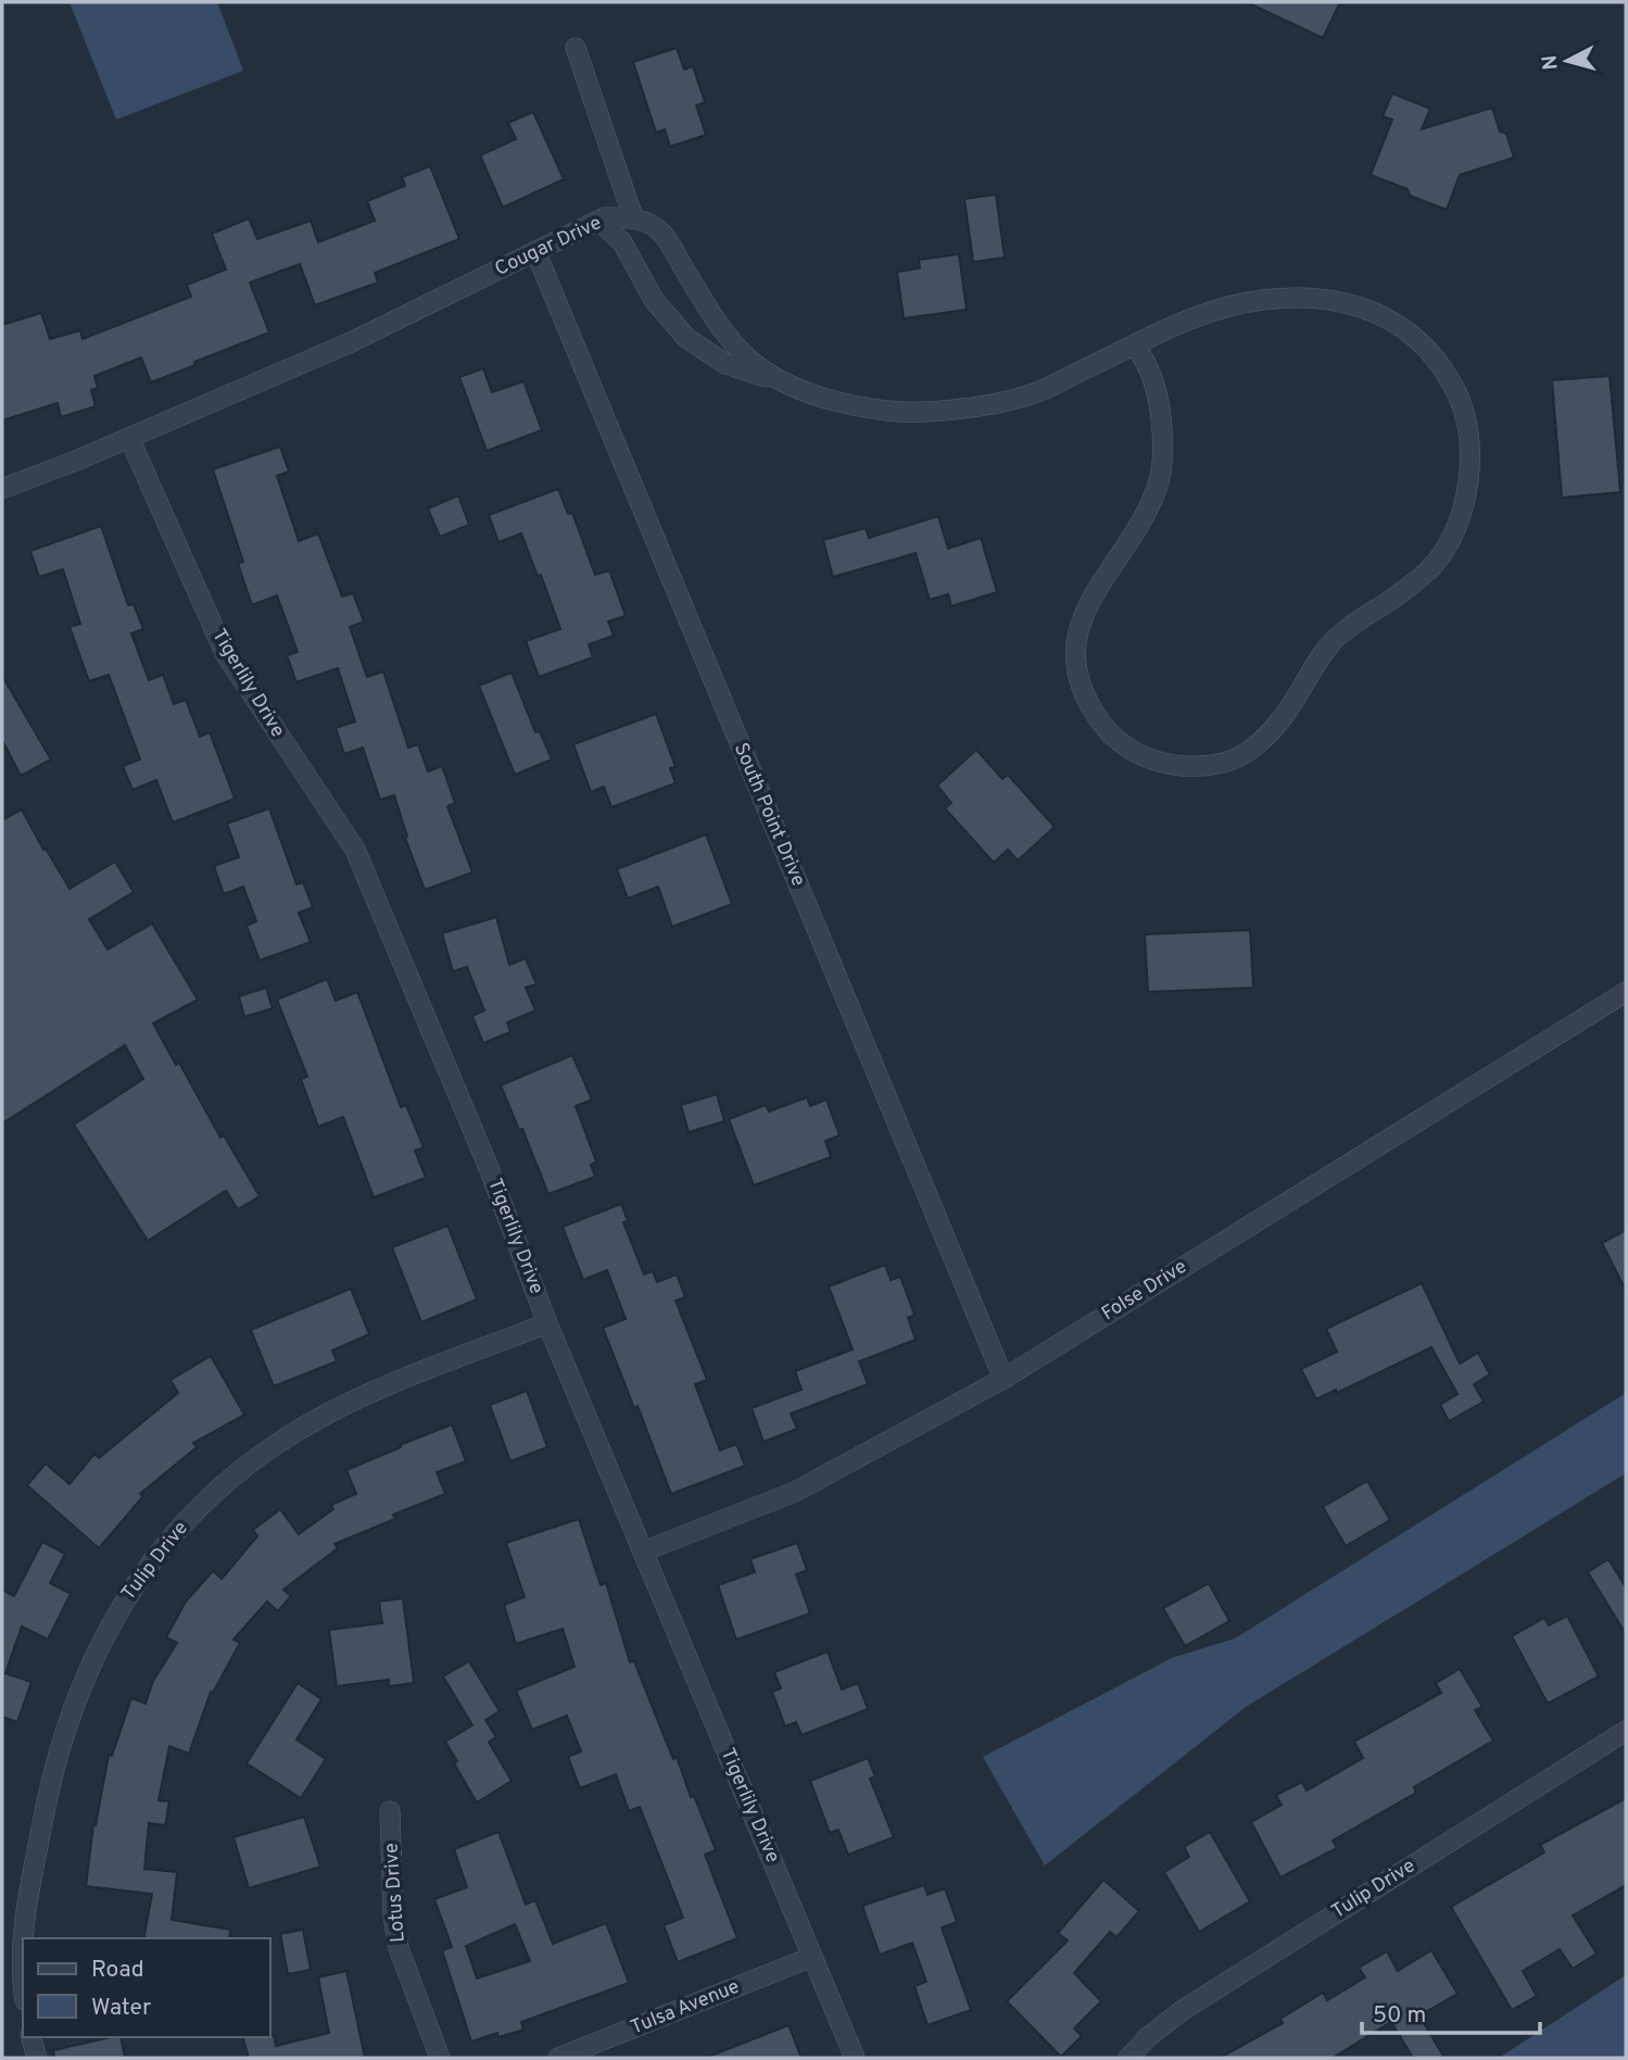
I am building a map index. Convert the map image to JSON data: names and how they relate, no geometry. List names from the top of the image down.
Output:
{
  "streets": {
    "street": [
      "Cougar Drive",
      "Tigerlily Drive",
      "South Point Drive",
      "Folse Drive",
      "Tulip Drive",
      "Lotus Drive",
      "Tulsa Avenue"
    ]
  },
  "crossings": [
    ["Cougar Drive", "Tigerlily Drive"],
    ["Cougar Drive", "South Point Drive"],
    ["Tigerlily Drive", "Folse Drive"],
    ["Tigerlily Drive", "Tulip Drive"],
    ["Tigerlily Drive", "Tulsa Avenue"],
    ["South Point Drive", "Folse Drive"]
  ],
  "legend": ["Road", "Water"],
  "scale_bar": "50 m",
  "north": "left"
}
